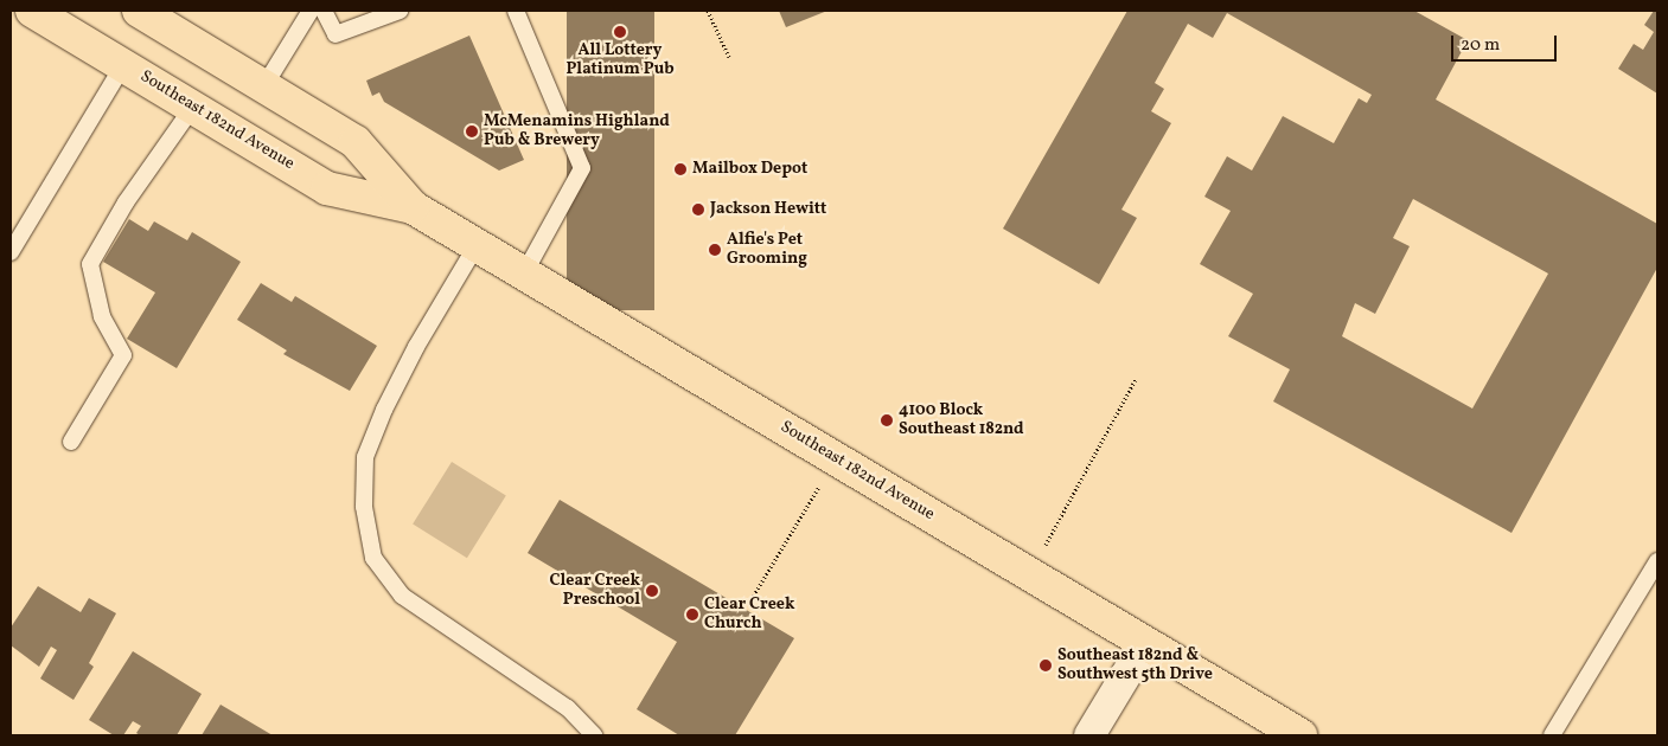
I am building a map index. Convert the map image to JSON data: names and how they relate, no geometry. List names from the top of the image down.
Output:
{
  "streets": {
    "main road": ["Southeast 182nd Avenue"]
  },
  "places": [
    "All Lottery Platinum Pub",
    "McMenamins Highland Pub & Brewery",
    "Mailbox Depot",
    "Jackson Hewitt",
    "Alfie's Pet Grooming",
    "4100 Block Southeast 182nd",
    "Clear Creek Preschool",
    "Clear Creek Church",
    "Southeast 182nd & Southwest 5th Drive"
  ],
  "scale_bar": "20 m"
}
